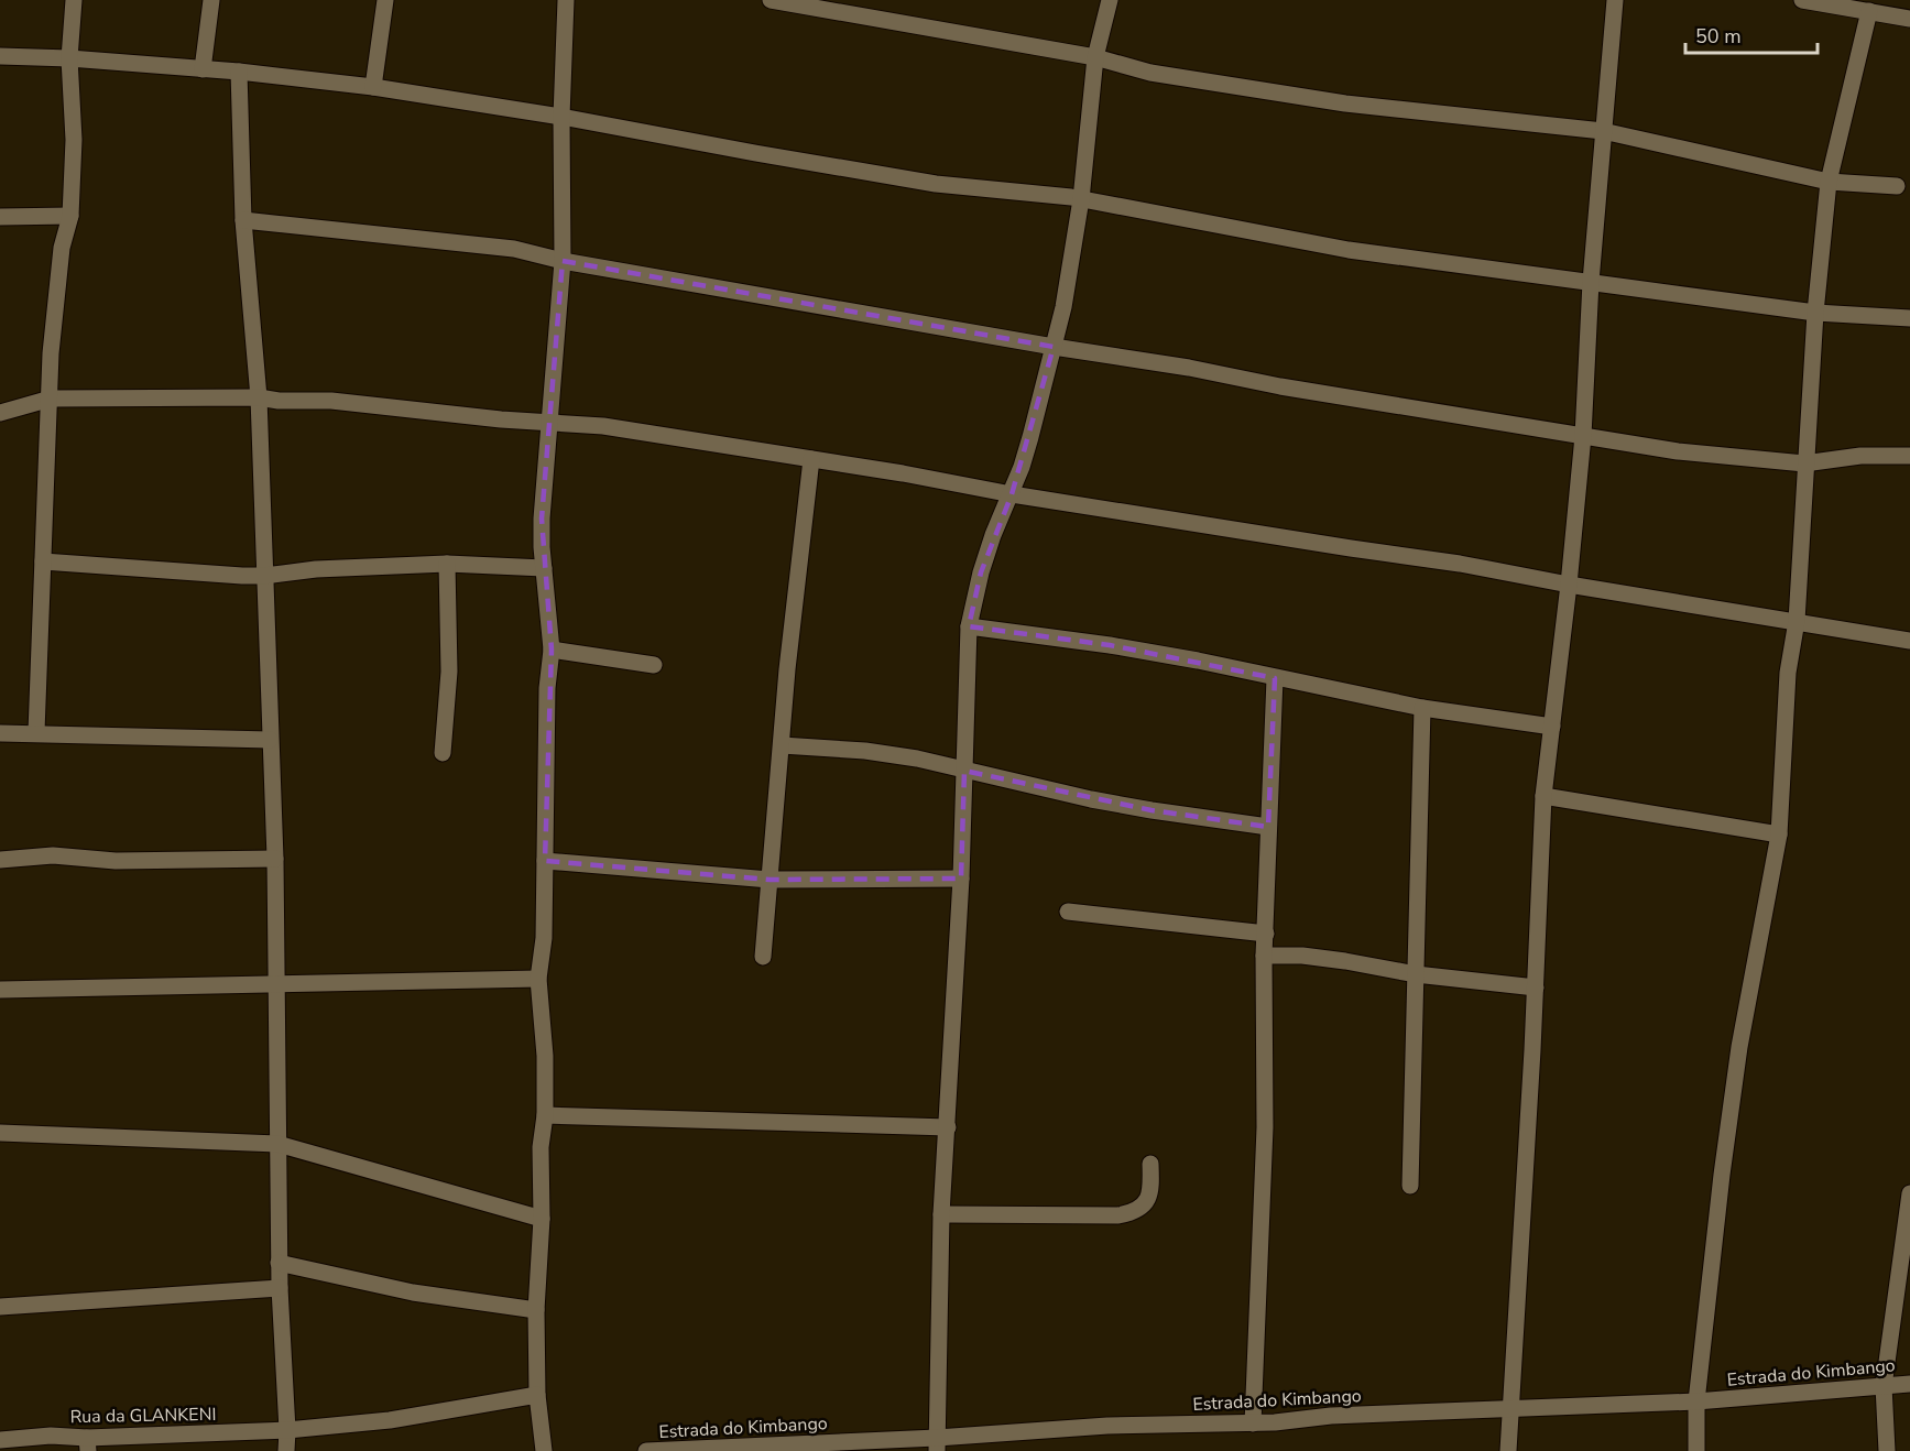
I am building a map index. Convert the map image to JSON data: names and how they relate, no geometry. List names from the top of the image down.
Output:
{
  "streets": {
    "street": ["Estrada do Kimbango", "Rua da GLANKENI"]
  },
  "scale_bar": "50 m"
}
